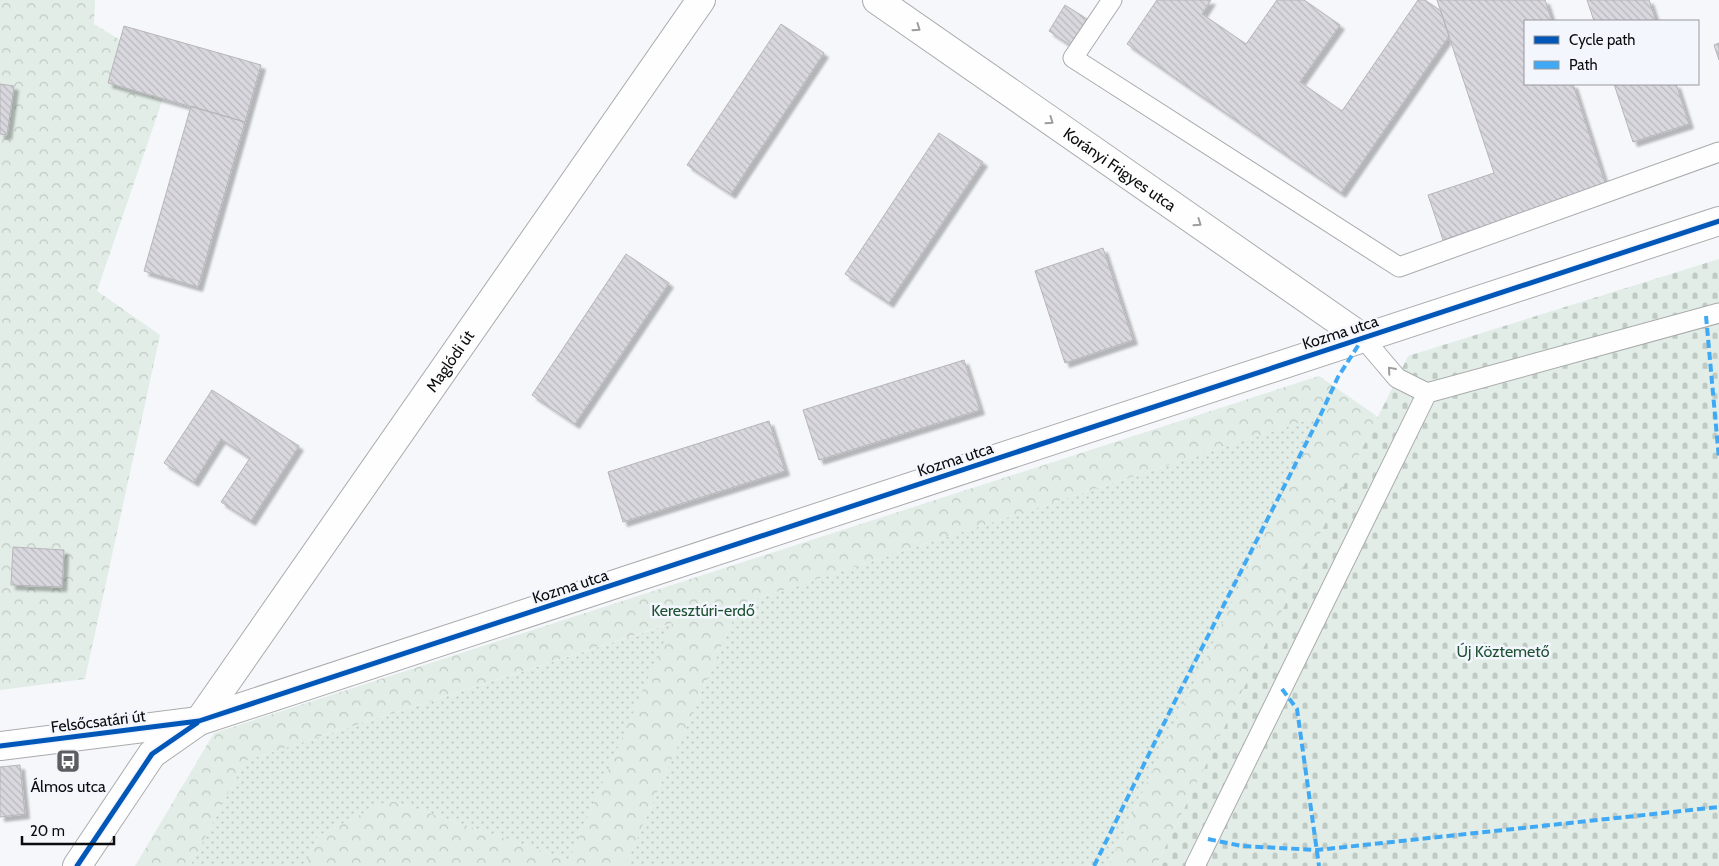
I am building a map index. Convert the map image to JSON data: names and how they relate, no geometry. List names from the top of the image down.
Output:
{
  "streets": {
    "street": [
      "Korányi Frigyes utca",
      "Kozma utca",
      "Maglódi út",
      "Felsőcsatári út"
    ]
  },
  "crossings": [
    ["Korányi Frigyes utca", "Kozma utca"],
    ["Kozma utca", "Maglódi út"],
    ["Kozma utca", "Felsőcsatári út"],
    ["Maglódi út", "Felsőcsatári út"]
  ],
  "one_way": ["Korányi Frigyes utca"],
  "parks": ["Keresztúri-erdő", "Új Köztemető"],
  "places": {
    "bus stop": ["Álmos utca"]
  },
  "legend": ["Cycle path", "Path"],
  "scale_bar": "20 m"
}
